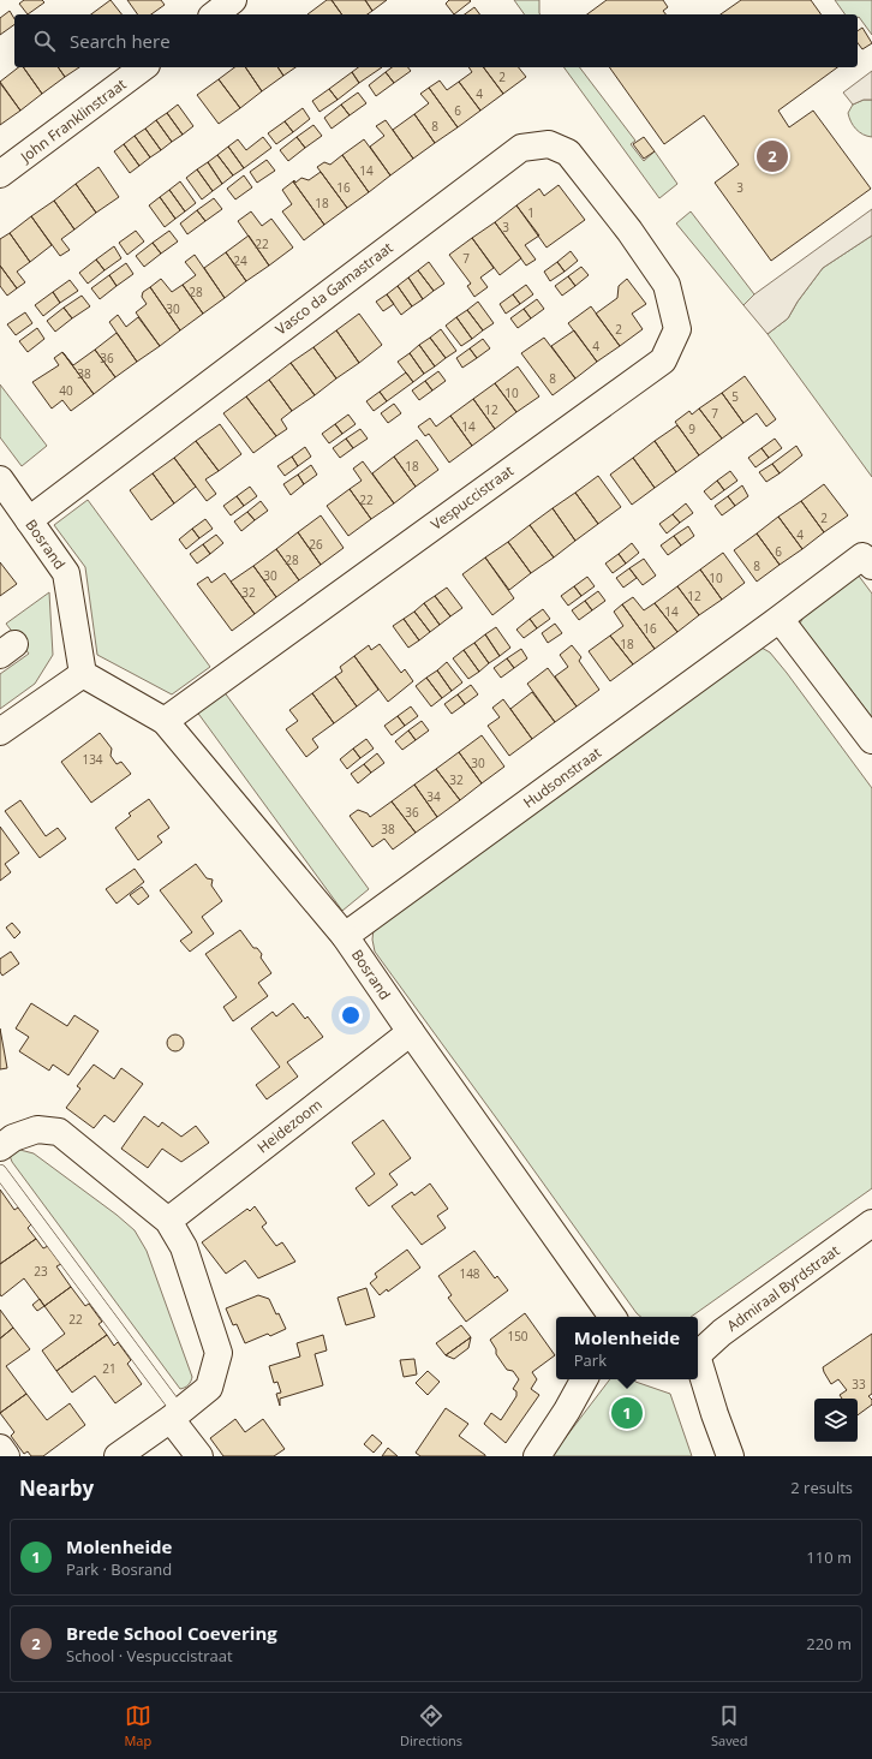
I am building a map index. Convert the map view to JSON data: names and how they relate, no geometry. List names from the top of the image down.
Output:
{
  "streets": {
    "street": [
      "John Franklinstraat",
      "Vasco da Gamastraat",
      "Vespuccistraat",
      "Bosrand",
      "Hudsonstraat",
      "Heidezoom",
      "Admiraal Byrdstraat"
    ]
  },
  "crossings": [
    ["Vasco da Gamastraat", "Vespuccistraat"],
    ["Vasco da Gamastraat", "Bosrand"],
    ["Vespuccistraat", "Bosrand"],
    ["Bosrand", "Hudsonstraat"],
    ["Bosrand", "Heidezoom"]
  ],
  "house_numbers": [
    "2",
    "4",
    "6",
    "8",
    "14",
    "16",
    "3",
    "18",
    "1",
    "3",
    "22",
    "7",
    "24",
    "28",
    "30",
    "2",
    "4",
    "36",
    "38",
    "8",
    "40",
    "10",
    "5",
    "12",
    "7",
    "14",
    "9",
    "18",
    "22",
    "2",
    "4",
    "26",
    "6",
    "28",
    "8",
    "30",
    "10",
    "32",
    "12",
    "14",
    "16",
    "18",
    "134",
    "30",
    "32",
    "34",
    "36",
    "38",
    "23",
    "148",
    "22",
    "150",
    "21",
    "33"
  ],
  "page": {
    "search": "Search here",
    "pins": ["2", "1"],
    "popup": ["Molenheide", "Park"],
    "heading": ["Nearby", "2 results"],
    "list": [
      {
        "mark": "1",
        "name": "Molenheide",
        "note": "Park · Bosrand",
        "value": "110 m"
      },
      {
        "mark": "2",
        "name": "Brede School Coevering",
        "note": "School · Vespuccistraat",
        "value": "220 m"
      }
    ],
    "nav": ["Map", "Directions", "Saved"]
  }
}
